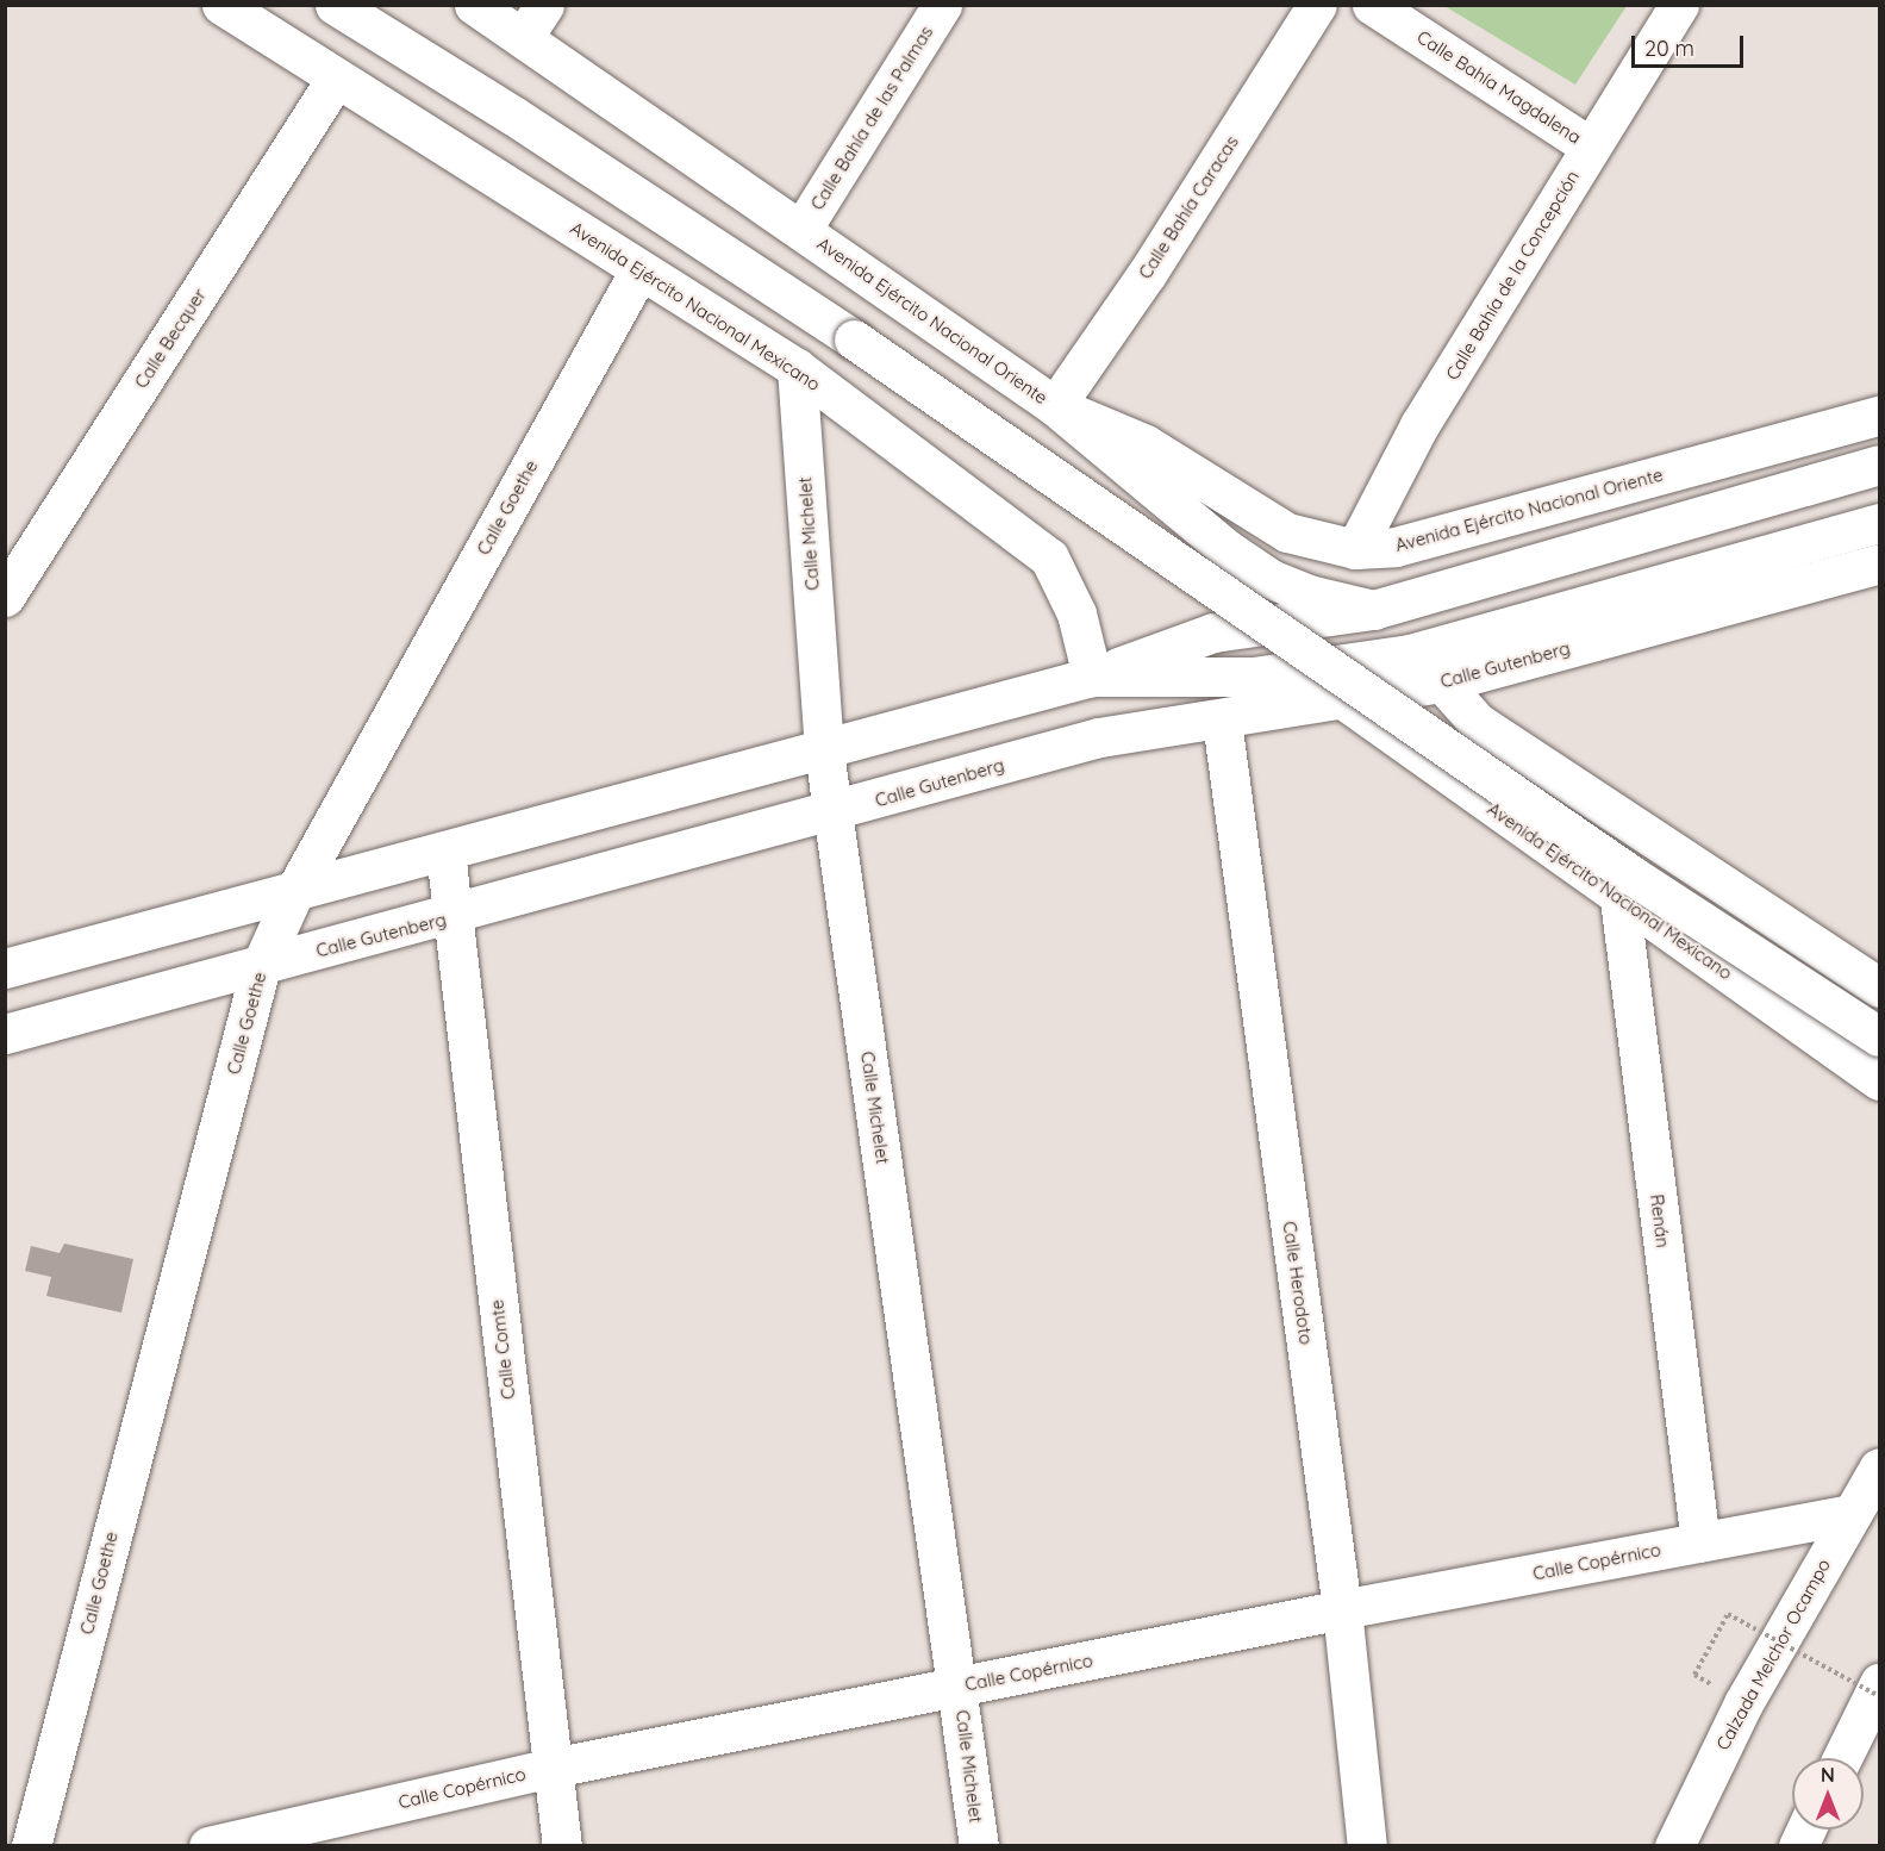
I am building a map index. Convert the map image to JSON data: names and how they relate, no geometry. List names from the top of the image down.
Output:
{
  "streets": {
    "main road": [
      "Calle Bahía Magdalena",
      "Calle Bahía de las Palmas",
      "Calle Bahía Caracas",
      "Calle Bahía de la Concepción",
      "Avenida Ejército Nacional Mexicano",
      "Avenida Ejército Nacional Oriente",
      "Calle Becquer",
      "Calle Goethe",
      "Calle Michelet",
      "Calle Gutenberg",
      "Renán",
      "Calle Herodoto",
      "Calle Comte",
      "Calle Copérnico",
      "Calzada Melchor Ocampo"
    ]
  },
  "crossings": [
    ["Calle Bahía Magdalena", "Calle Bahía de la Concepción"],
    ["Calle Bahía de las Palmas", "Avenida Ejército Nacional Oriente"],
    ["Calle Bahía Caracas", "Avenida Ejército Nacional Oriente"],
    ["Calle Bahía de la Concepción", "Avenida Ejército Nacional Oriente"],
    ["Avenida Ejército Nacional Mexicano", "Calle Becquer"],
    ["Avenida Ejército Nacional Mexicano", "Calle Goethe"],
    ["Avenida Ejército Nacional Mexicano", "Calle Michelet"],
    ["Avenida Ejército Nacional Mexicano", "Calle Gutenberg"],
    ["Avenida Ejército Nacional Mexicano", "Renán"],
    ["Calle Goethe", "Calle Gutenberg"],
    ["Calle Michelet", "Calle Gutenberg"],
    ["Calle Michelet", "Calle Copérnico"],
    ["Calle Gutenberg", "Calle Herodoto"],
    ["Calle Gutenberg", "Calle Comte"],
    ["Renán", "Calle Copérnico"],
    ["Calle Herodoto", "Calle Copérnico"],
    ["Calle Comte", "Calle Copérnico"],
    ["Calle Copérnico", "Calzada Melchor Ocampo"]
  ],
  "scale_bar": "20 m",
  "north": "top"
}
